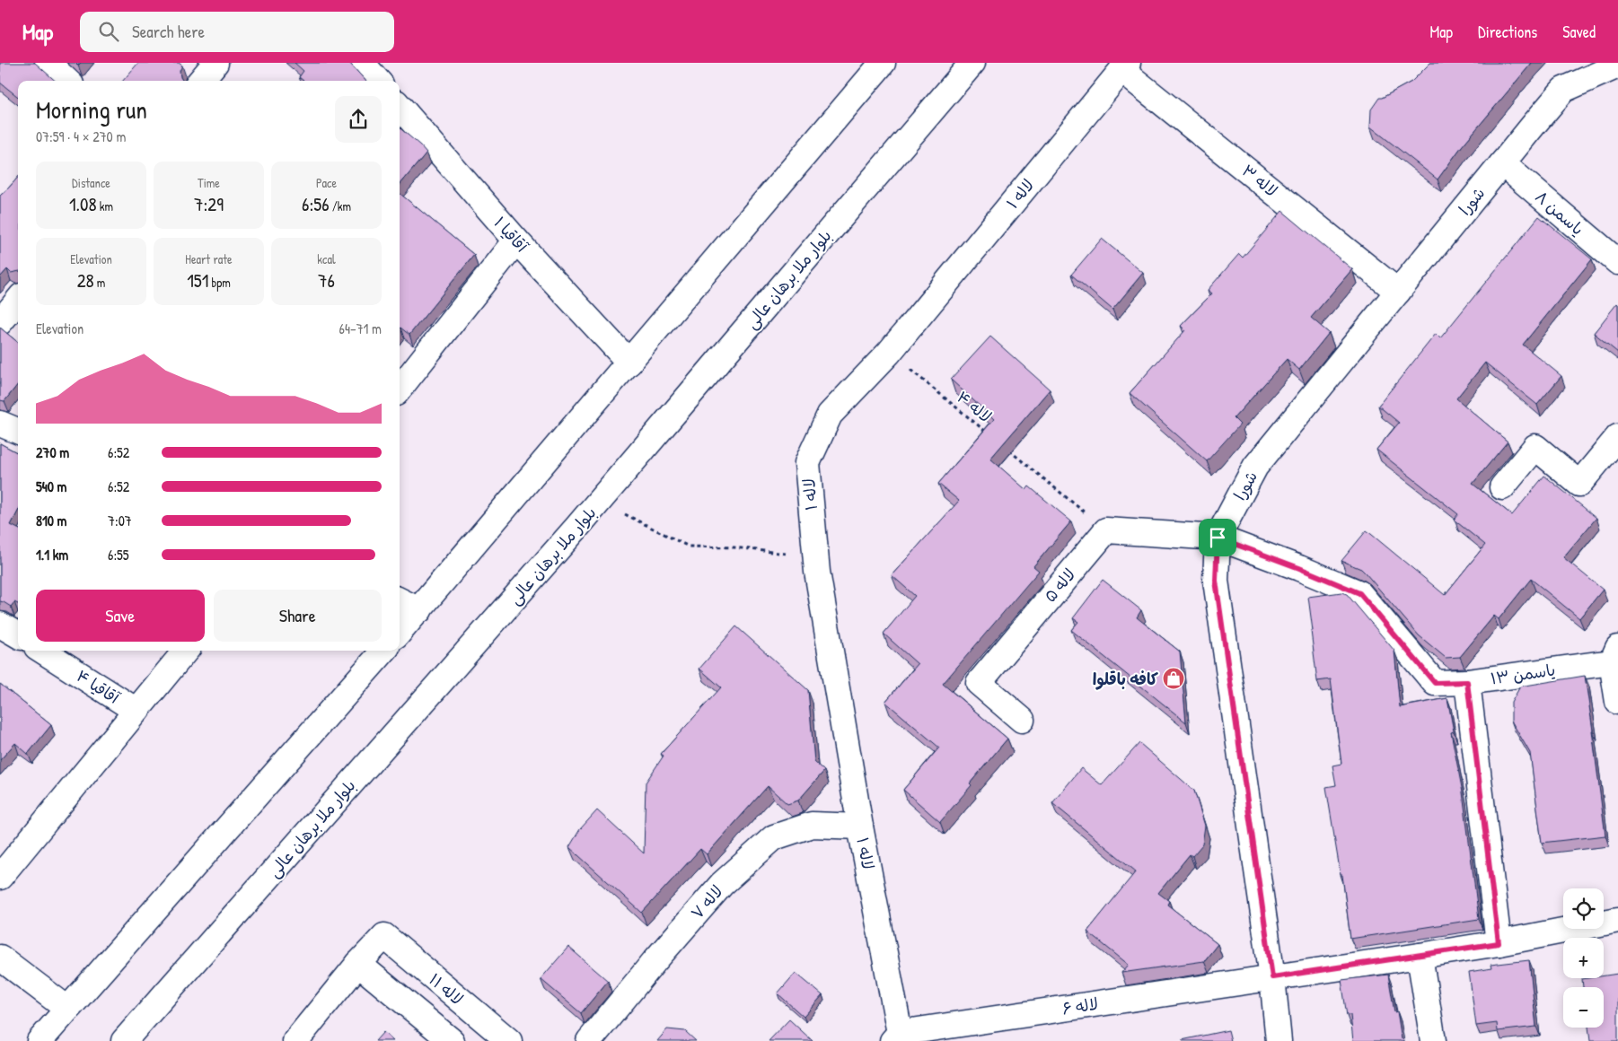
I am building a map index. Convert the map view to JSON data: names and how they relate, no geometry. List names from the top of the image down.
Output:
{
  "streets": {
    "street": [
      "لاله ۳",
      "لاله ۱",
      "شورا",
      "یاسمن ۸",
      "آقاقیا ۱",
      "بلوار ملا برهان عالی",
      "لاله ۵",
      "یاسمن ۱۳",
      "آقاقیا ۴",
      "لاله ۷",
      "لاله ۱۱",
      "لاله ۶"
    ],
    "path": ["لاله ۴"]
  },
  "crossings": [
    ["لاله ۳", "لاله ۱"],
    ["لاله ۳", "شورا"],
    ["لاله ۱", "لاله ۴"],
    ["لاله ۱", "لاله ۷"],
    ["لاله ۱", "لاله ۶"],
    ["شورا", "یاسمن ۸"],
    ["شورا", "یاسمن ۱۳"],
    ["شورا", "لاله ۶"]
  ],
  "places": {
    "shop": ["کافه باقلوا"]
  },
  "page": {
    "header": "Map",
    "search": "Search here",
    "nav": ["Map", "Directions", "Saved"],
    "heading": ["Morning run", "07:59 · 4 × 270 m"],
    "stats": [
      ["Distance", "1.08 km"],
      ["Time", "7:29"],
      ["Pace", "6:56 /km"],
      ["Elevation", "28 m"],
      ["Heart rate", "151 bpm"],
      ["kcal", "76"]
    ],
    "chart": ["Elevation", "64–71 m"],
    "list": [
      {
        "name": "270 m",
        "note": "6:52"
      },
      {
        "name": "540 m",
        "note": "6:52"
      },
      {
        "name": "810 m",
        "note": "7:07"
      },
      {
        "name": "1.1 km",
        "note": "6:55"
      }
    ],
    "buttons": ["Save", "Share"],
    "map_buttons": ["+", "−"]
  }
}
